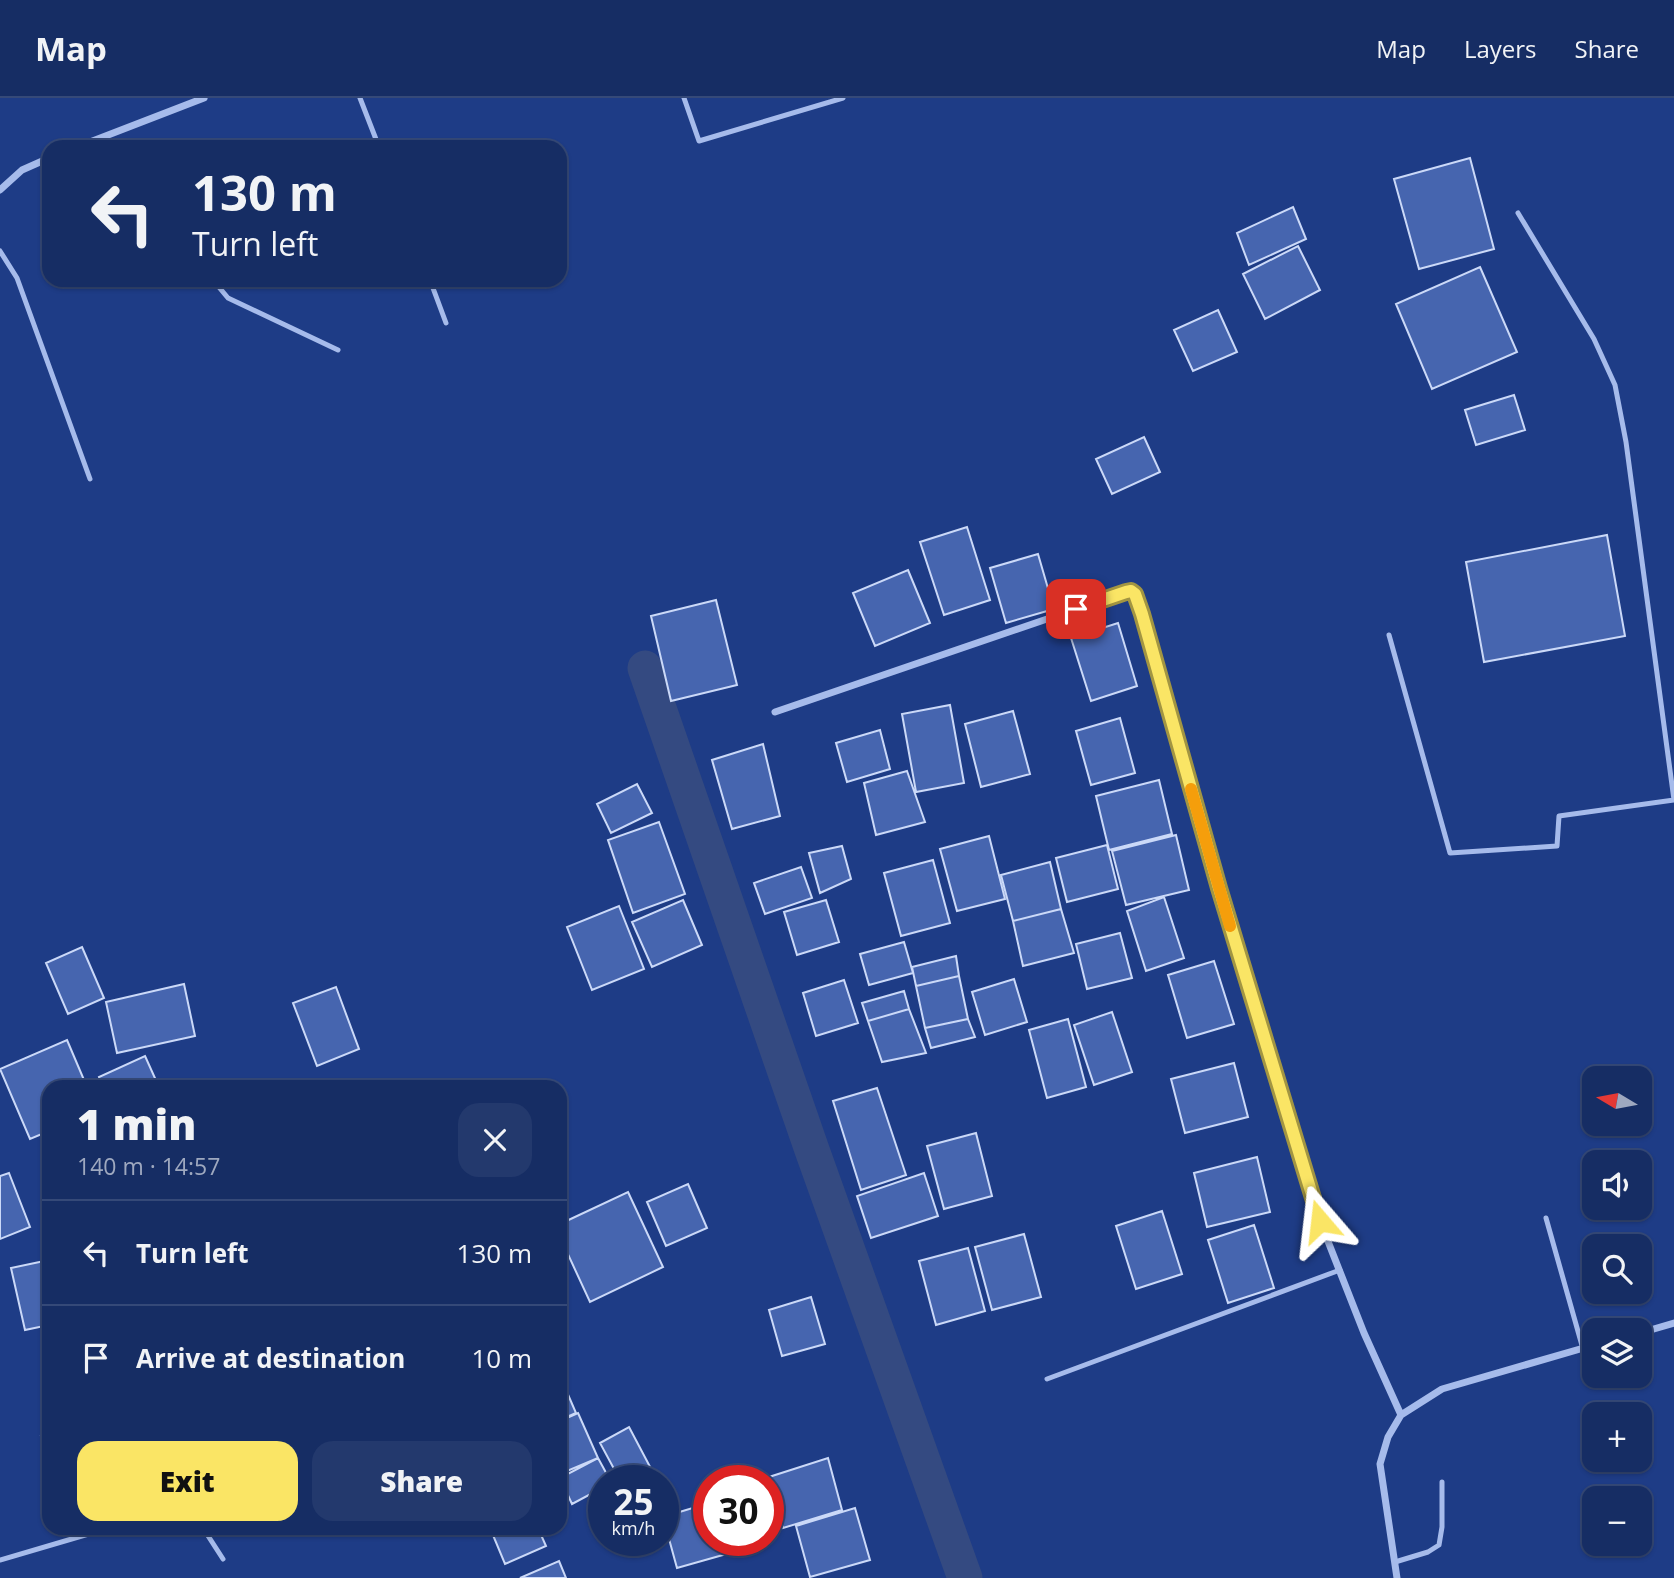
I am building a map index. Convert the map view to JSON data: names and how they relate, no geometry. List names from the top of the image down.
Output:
{
  "north": "left",
  "page": {
    "header": "Map",
    "nav": ["Map", "Layers", "Share"],
    "turn": ["130 m", "Turn left"],
    "map_buttons": ["+", "−"],
    "heading": ["1 min", "140 m · 14:57"],
    "list": [
      {
        "name": "Turn left",
        "value": "130 m"
      },
      {
        "name": "Arrive at destination",
        "value": "10 m"
      }
    ],
    "buttons": ["Exit", "Share"],
    "speed": "25 km/h",
    "limit": "30"
  }
}
